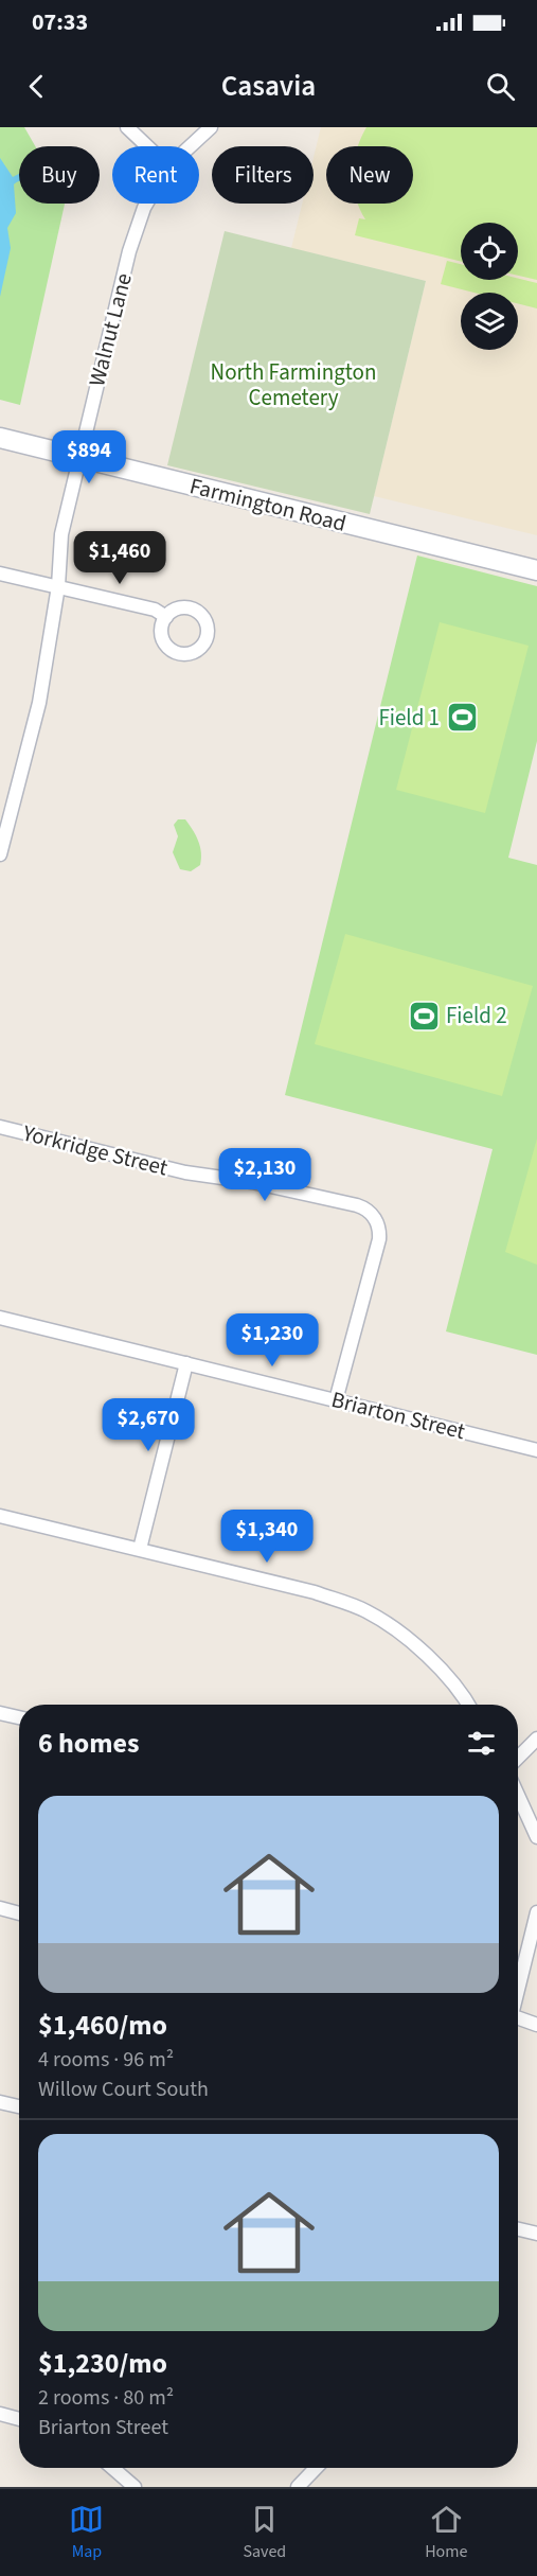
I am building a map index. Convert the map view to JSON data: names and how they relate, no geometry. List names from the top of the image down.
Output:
{
  "streets": {
    "street": [
      "Walnut Lane",
      "Farmington Road",
      "Yorkridge Street",
      "Briarton Street"
    ]
  },
  "crossings": [
    ["Walnut Lane", "Farmington Road"],
    ["Yorkridge Street", "Briarton Street"]
  ],
  "parks": ["North Farmington Cemetery"],
  "places": {
    "sports": ["Field 1", "Field 2"]
  },
  "page": {
    "status": "07:33",
    "header": "Casavia",
    "chip": [
      "Buy",
      "Rent",
      "Filters",
      "New"
    ],
    "price": [
      "$894",
      "$1,460",
      "$2,130",
      "$1,230",
      "$2,670",
      "$1,340"
    ],
    "heading": "6 homes",
    "list": [
      {
        "name": "$1,460/mo",
        "note": "4 rooms · 96 m² · Willow Court South"
      },
      {
        "name": "$1,230/mo",
        "note": "2 rooms · 80 m² · Briarton Street"
      }
    ],
    "tabs": ["Map", "Saved", "Home"]
  }
}
